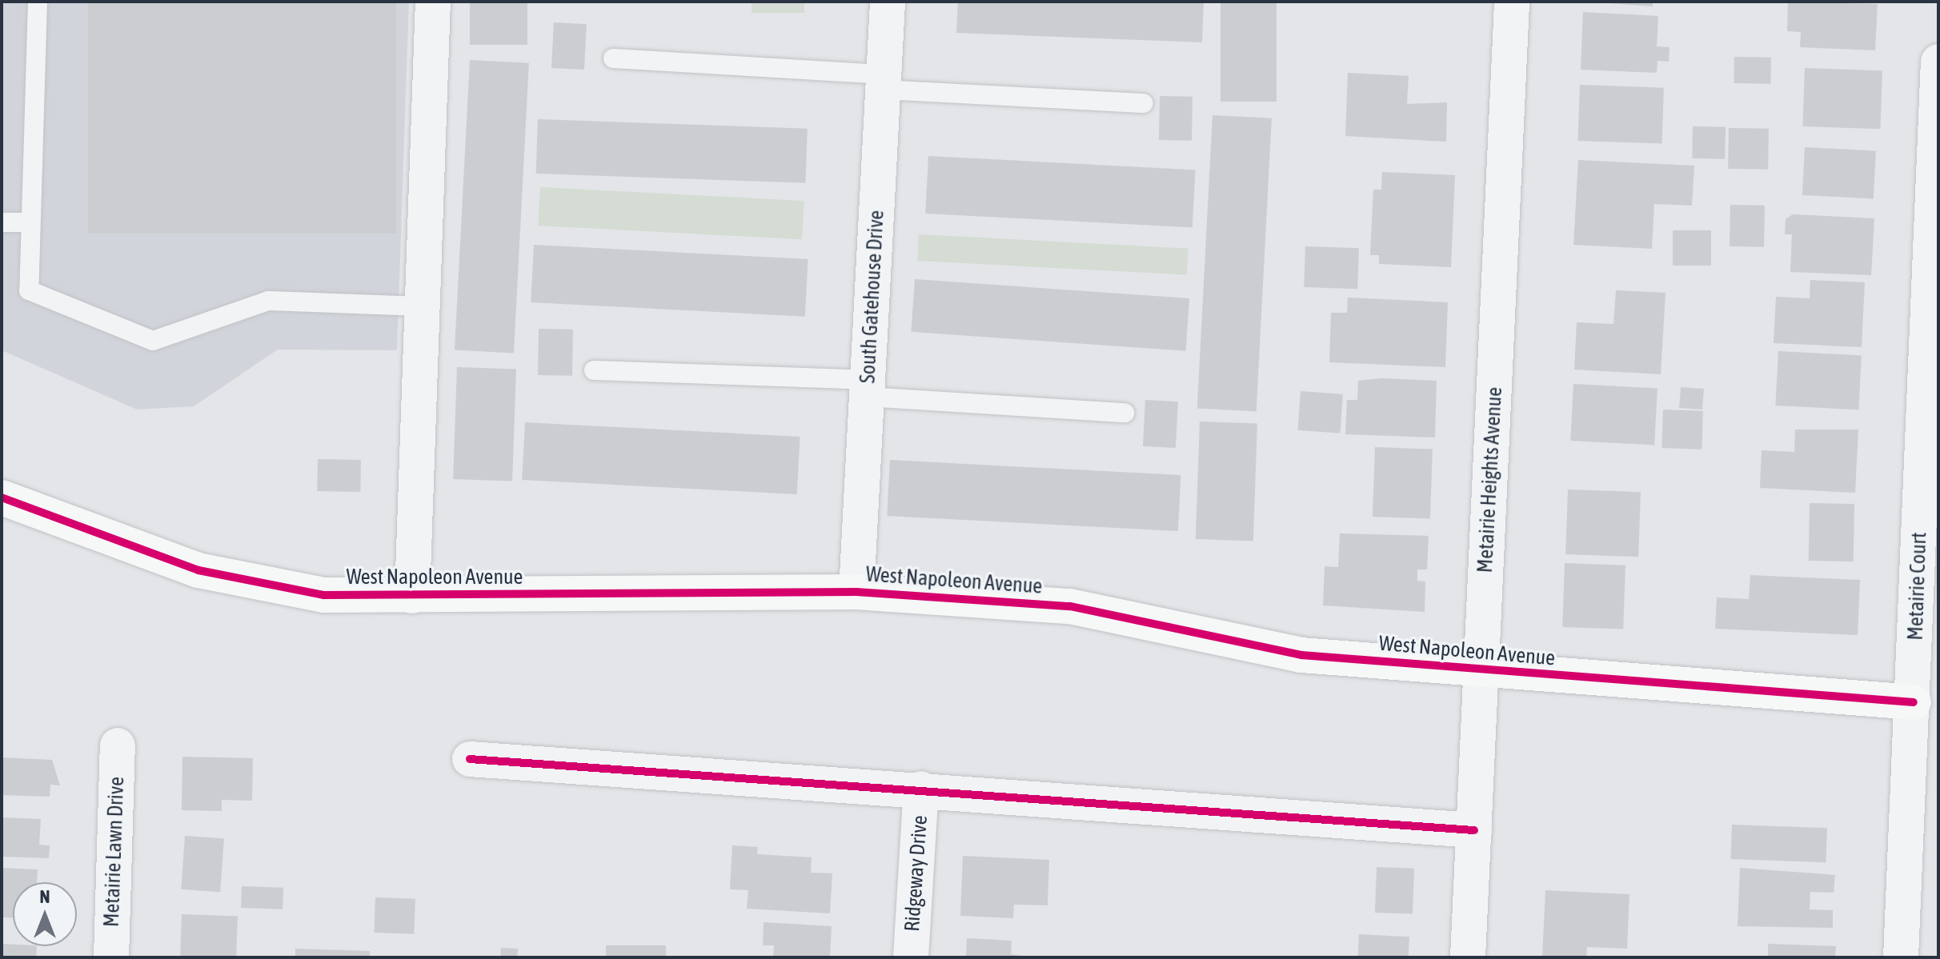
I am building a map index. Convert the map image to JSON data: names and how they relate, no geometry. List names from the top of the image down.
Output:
{
  "streets": {
    "street": [
      "South Gatehouse Drive",
      "Metairie Heights Avenue",
      "West Napoleon Avenue",
      "Metairie Court",
      "Metairie Lawn Drive",
      "Ridgeway Drive"
    ]
  },
  "crossings": [
    ["South Gatehouse Drive", "West Napoleon Avenue"],
    ["Metairie Heights Avenue", "West Napoleon Avenue"],
    ["West Napoleon Avenue", "Metairie Court"]
  ],
  "north": "top"
}
